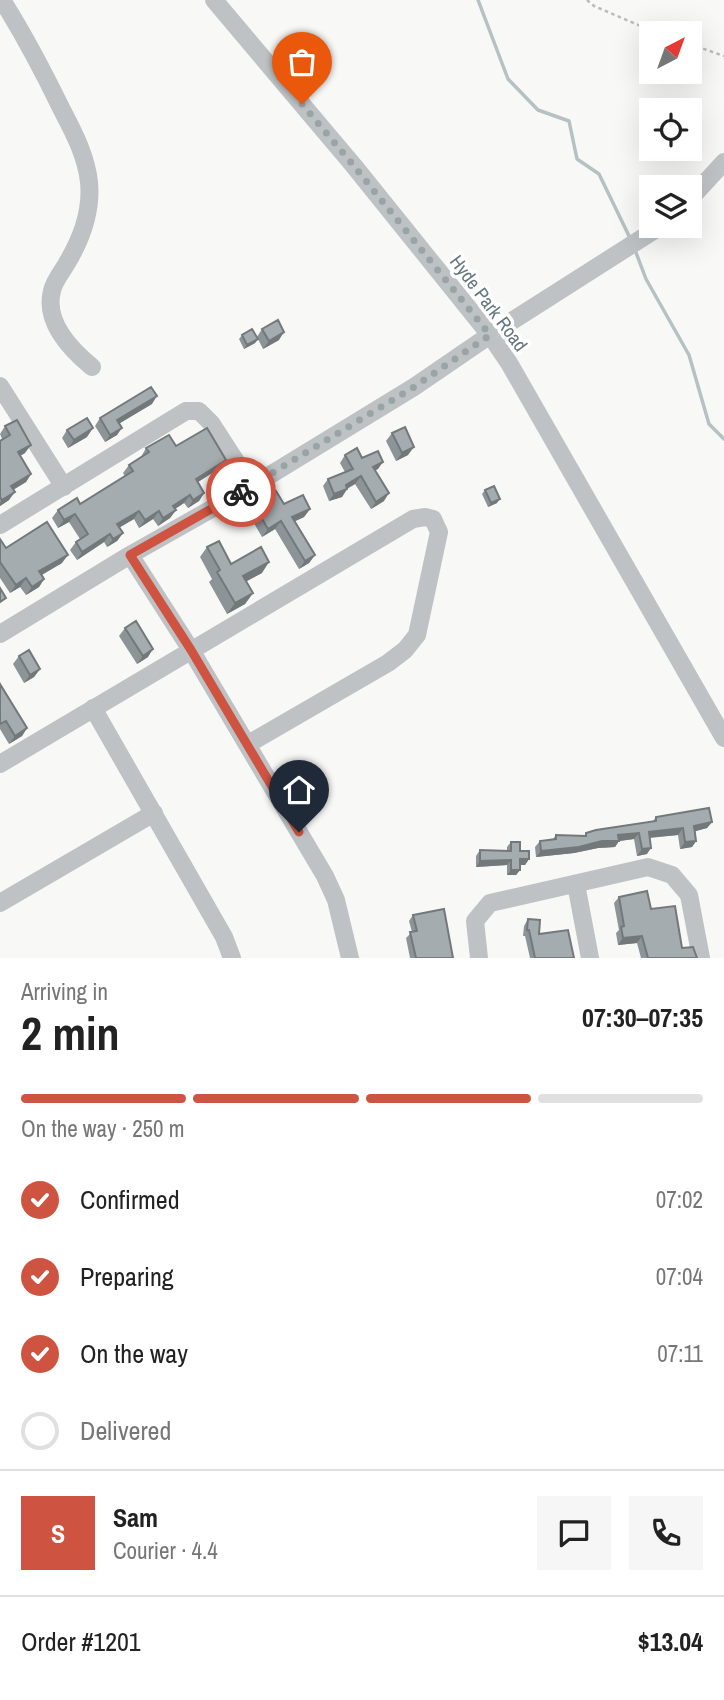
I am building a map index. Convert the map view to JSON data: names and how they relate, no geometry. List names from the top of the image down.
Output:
{
  "streets": {
    "street": ["Hyde Park Road"]
  },
  "north": "top right",
  "page": {
    "heading": ["2 min", "Arriving in", "07:30–07:35"],
    "panel": [
      "Sam",
      "Courier · 4.4",
      "Order #1201",
      "$13.04"
    ],
    "bar": "On the way · 250 m",
    "list": [
      ["Confirmed", "07:02"],
      ["Preparing", "07:04"],
      ["On the way", "07:11"],
      "Delivered"
    ],
    "round": "S"
  }
}
